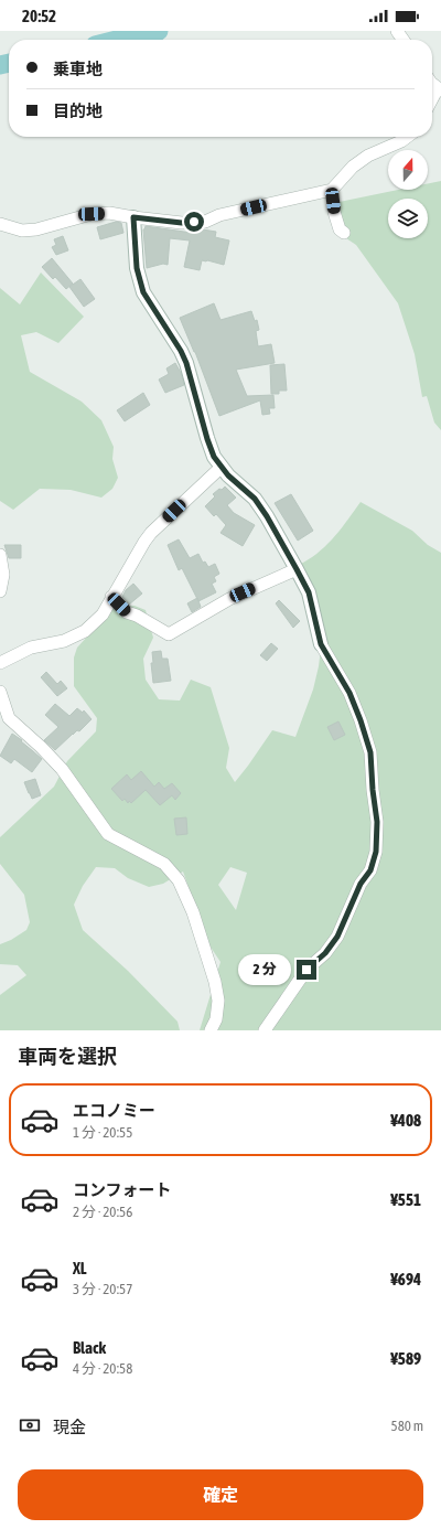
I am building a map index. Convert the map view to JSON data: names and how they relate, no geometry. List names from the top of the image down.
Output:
{
  "north": "top",
  "page": {
    "status": "20:52",
    "banner": ["乗車地", "目的地"],
    "bubble": "2 分",
    "heading": "車両を選択",
    "list": [
      {
        "name": "エコノミー",
        "note": "1 分 · 20:55",
        "value": "¥408"
      },
      {
        "name": "コンフォート",
        "note": "2 分 · 20:56",
        "value": "¥551"
      },
      {
        "name": "XL",
        "note": "3 分 · 20:57",
        "value": "¥694"
      },
      {
        "name": "Black",
        "note": "4 分 · 20:58",
        "value": "¥589"
      }
    ],
    "pay": ["現金", "580 m"],
    "buttons": "確定"
  }
}
